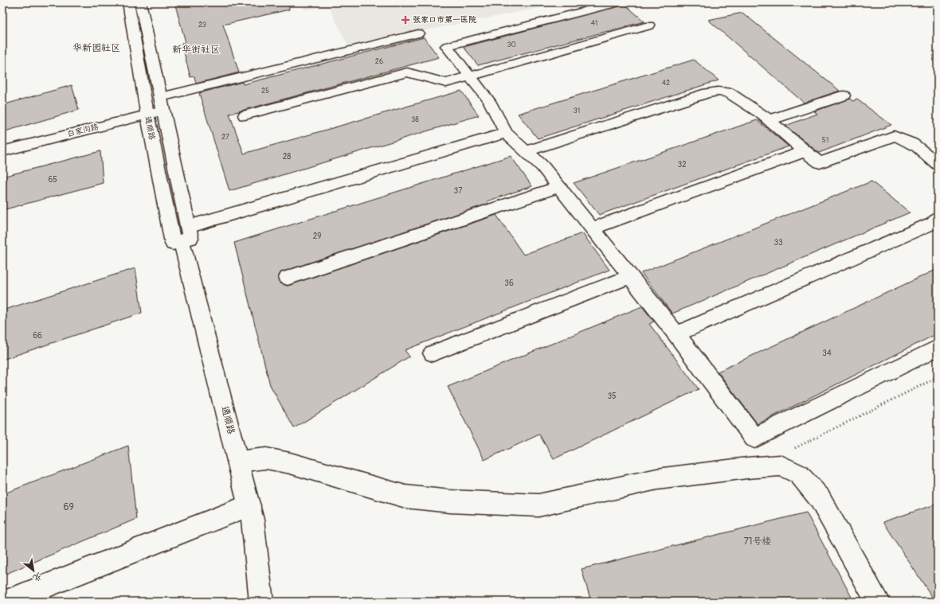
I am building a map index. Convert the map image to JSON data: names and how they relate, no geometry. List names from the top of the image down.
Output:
{
  "streets": {
    "street": ["通顺路", "白家沟路"]
  },
  "crossings": [
    ["通顺路", "白家沟路"]
  ],
  "districts": ["华新园社区", "新华街社区"],
  "places": {
    "health": ["张家口市第一医院"]
  },
  "house_numbers": [
    "41",
    "23",
    "30",
    "26",
    "42",
    "25",
    "31",
    "38",
    "27",
    "51",
    "28",
    "32",
    "65",
    "37",
    "29",
    "33",
    "36",
    "66",
    "34",
    "35",
    "69",
    "71号楼"
  ],
  "north": "bottom right"
}
